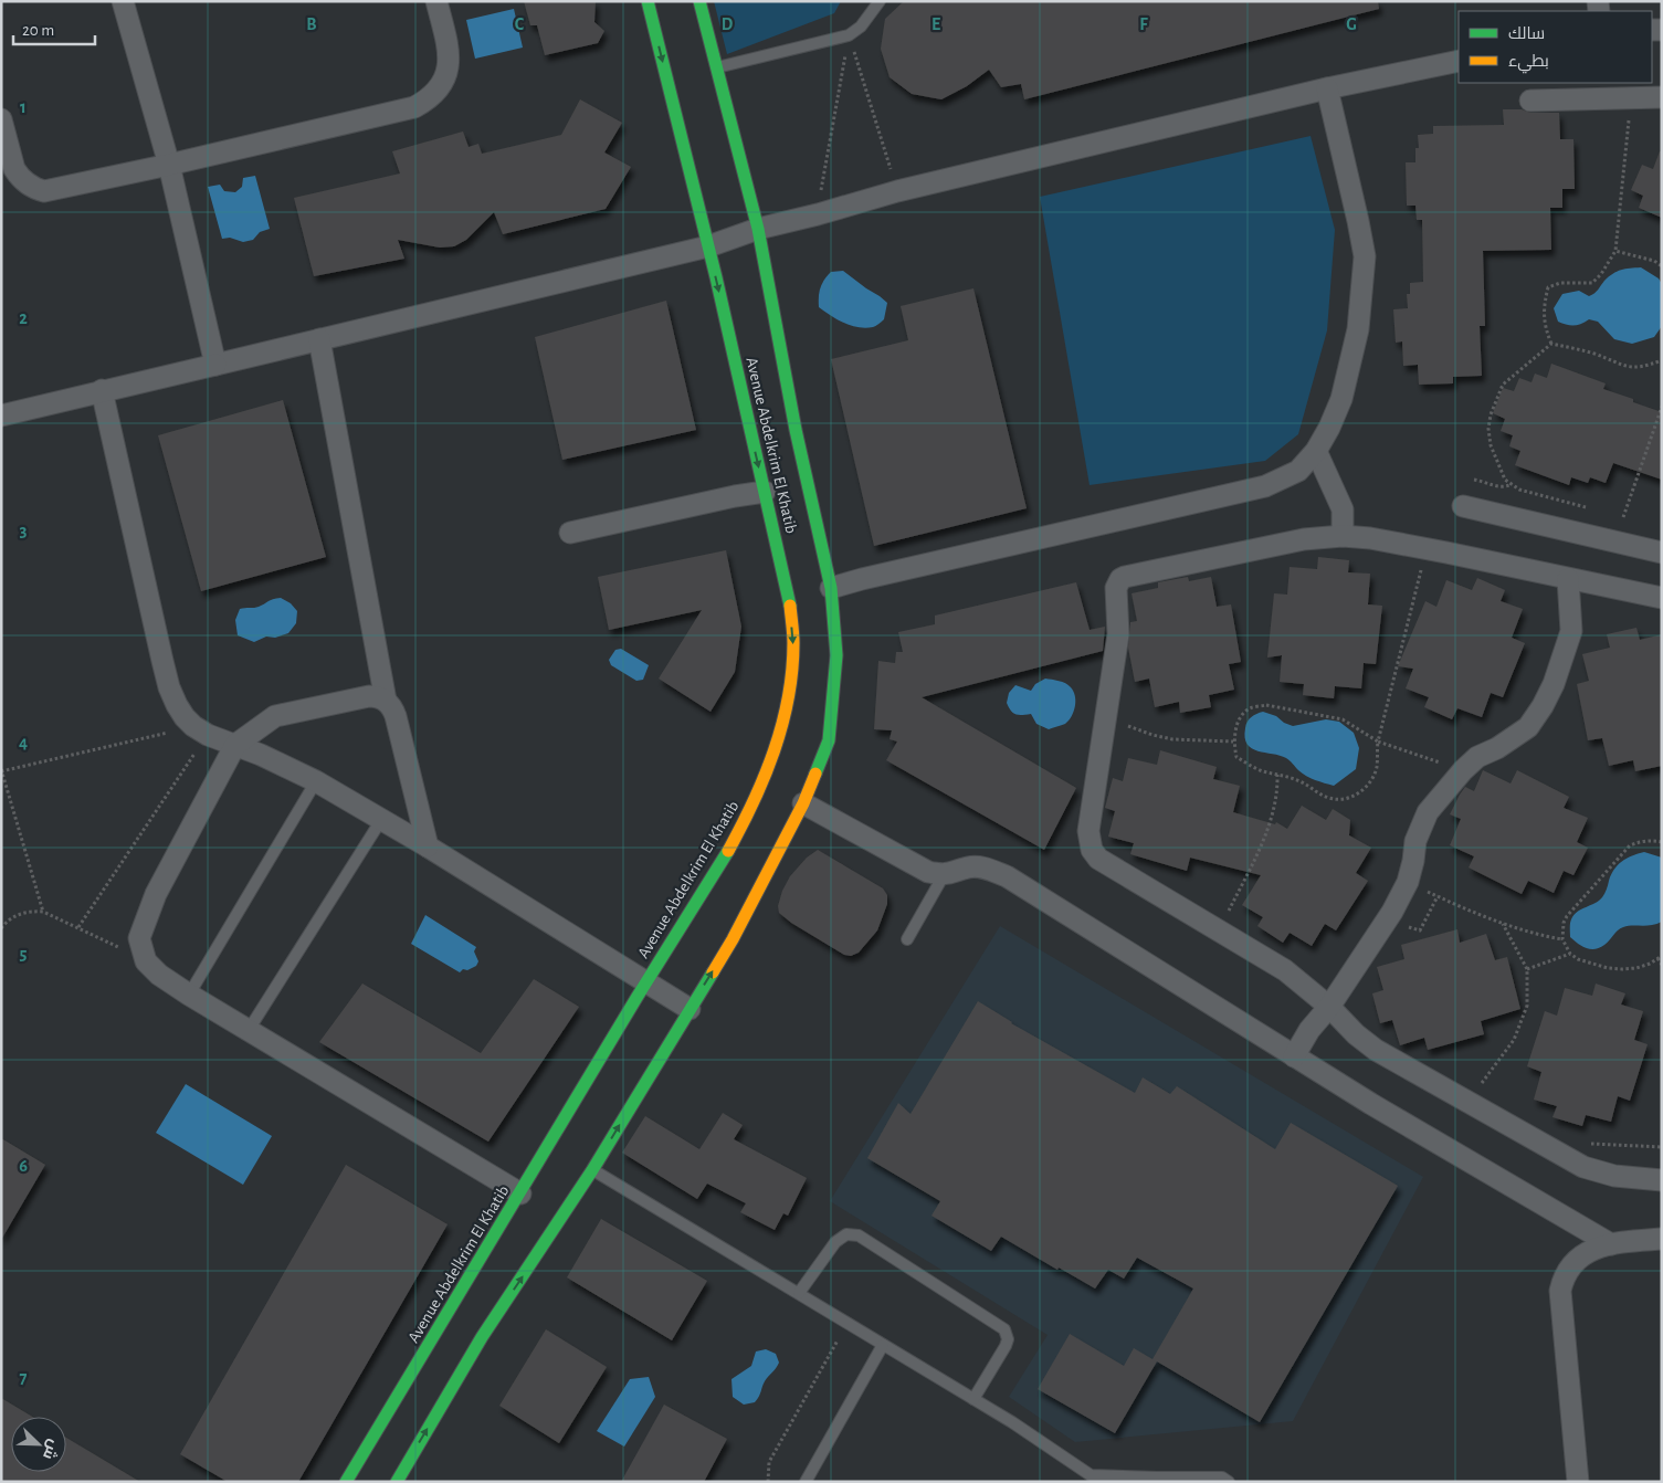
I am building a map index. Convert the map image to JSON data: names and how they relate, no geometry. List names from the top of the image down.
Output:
{
  "streets": {
    "street": ["Avenue Abdelkrim El Khatib"]
  },
  "legend": ["سالك", "بطيء"],
  "scale_bar": "20 m",
  "north": "bottom right",
  "grid": {
    "columns": [
      "B",
      "C",
      "D",
      "E",
      "F",
      "G"
    ],
    "rows": [
      "1",
      "2",
      "3",
      "4",
      "5",
      "6",
      "7"
    ]
  }
}
